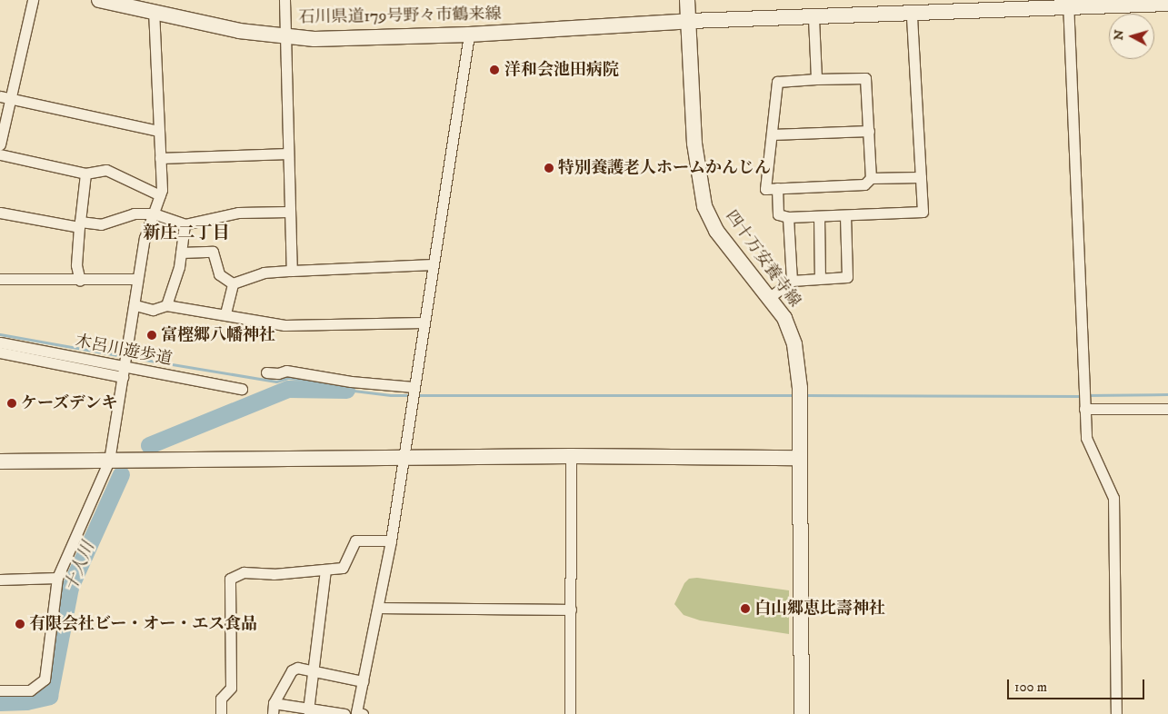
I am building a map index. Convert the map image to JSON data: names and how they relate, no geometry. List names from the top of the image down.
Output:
{
  "streets": {
    "street": ["石川県道179号野々市鶴来線", "四十万安養寺線", "木呂川遊歩道"]
  },
  "crossings": [
    ["石川県道179号野々市鶴来線", "四十万安養寺線"]
  ],
  "districts": ["新庄二丁目"],
  "water": ["十人川"],
  "places": [
    "洋和会池田病院",
    "特別養護老人ホームかんじん",
    "富樫郷八幡神社",
    "ケーズデンキ",
    "白山郷恵比壽神社",
    "有限会社ビー・オー・エス食品"
  ],
  "scale_bar": "100 m",
  "north": "left"
}
